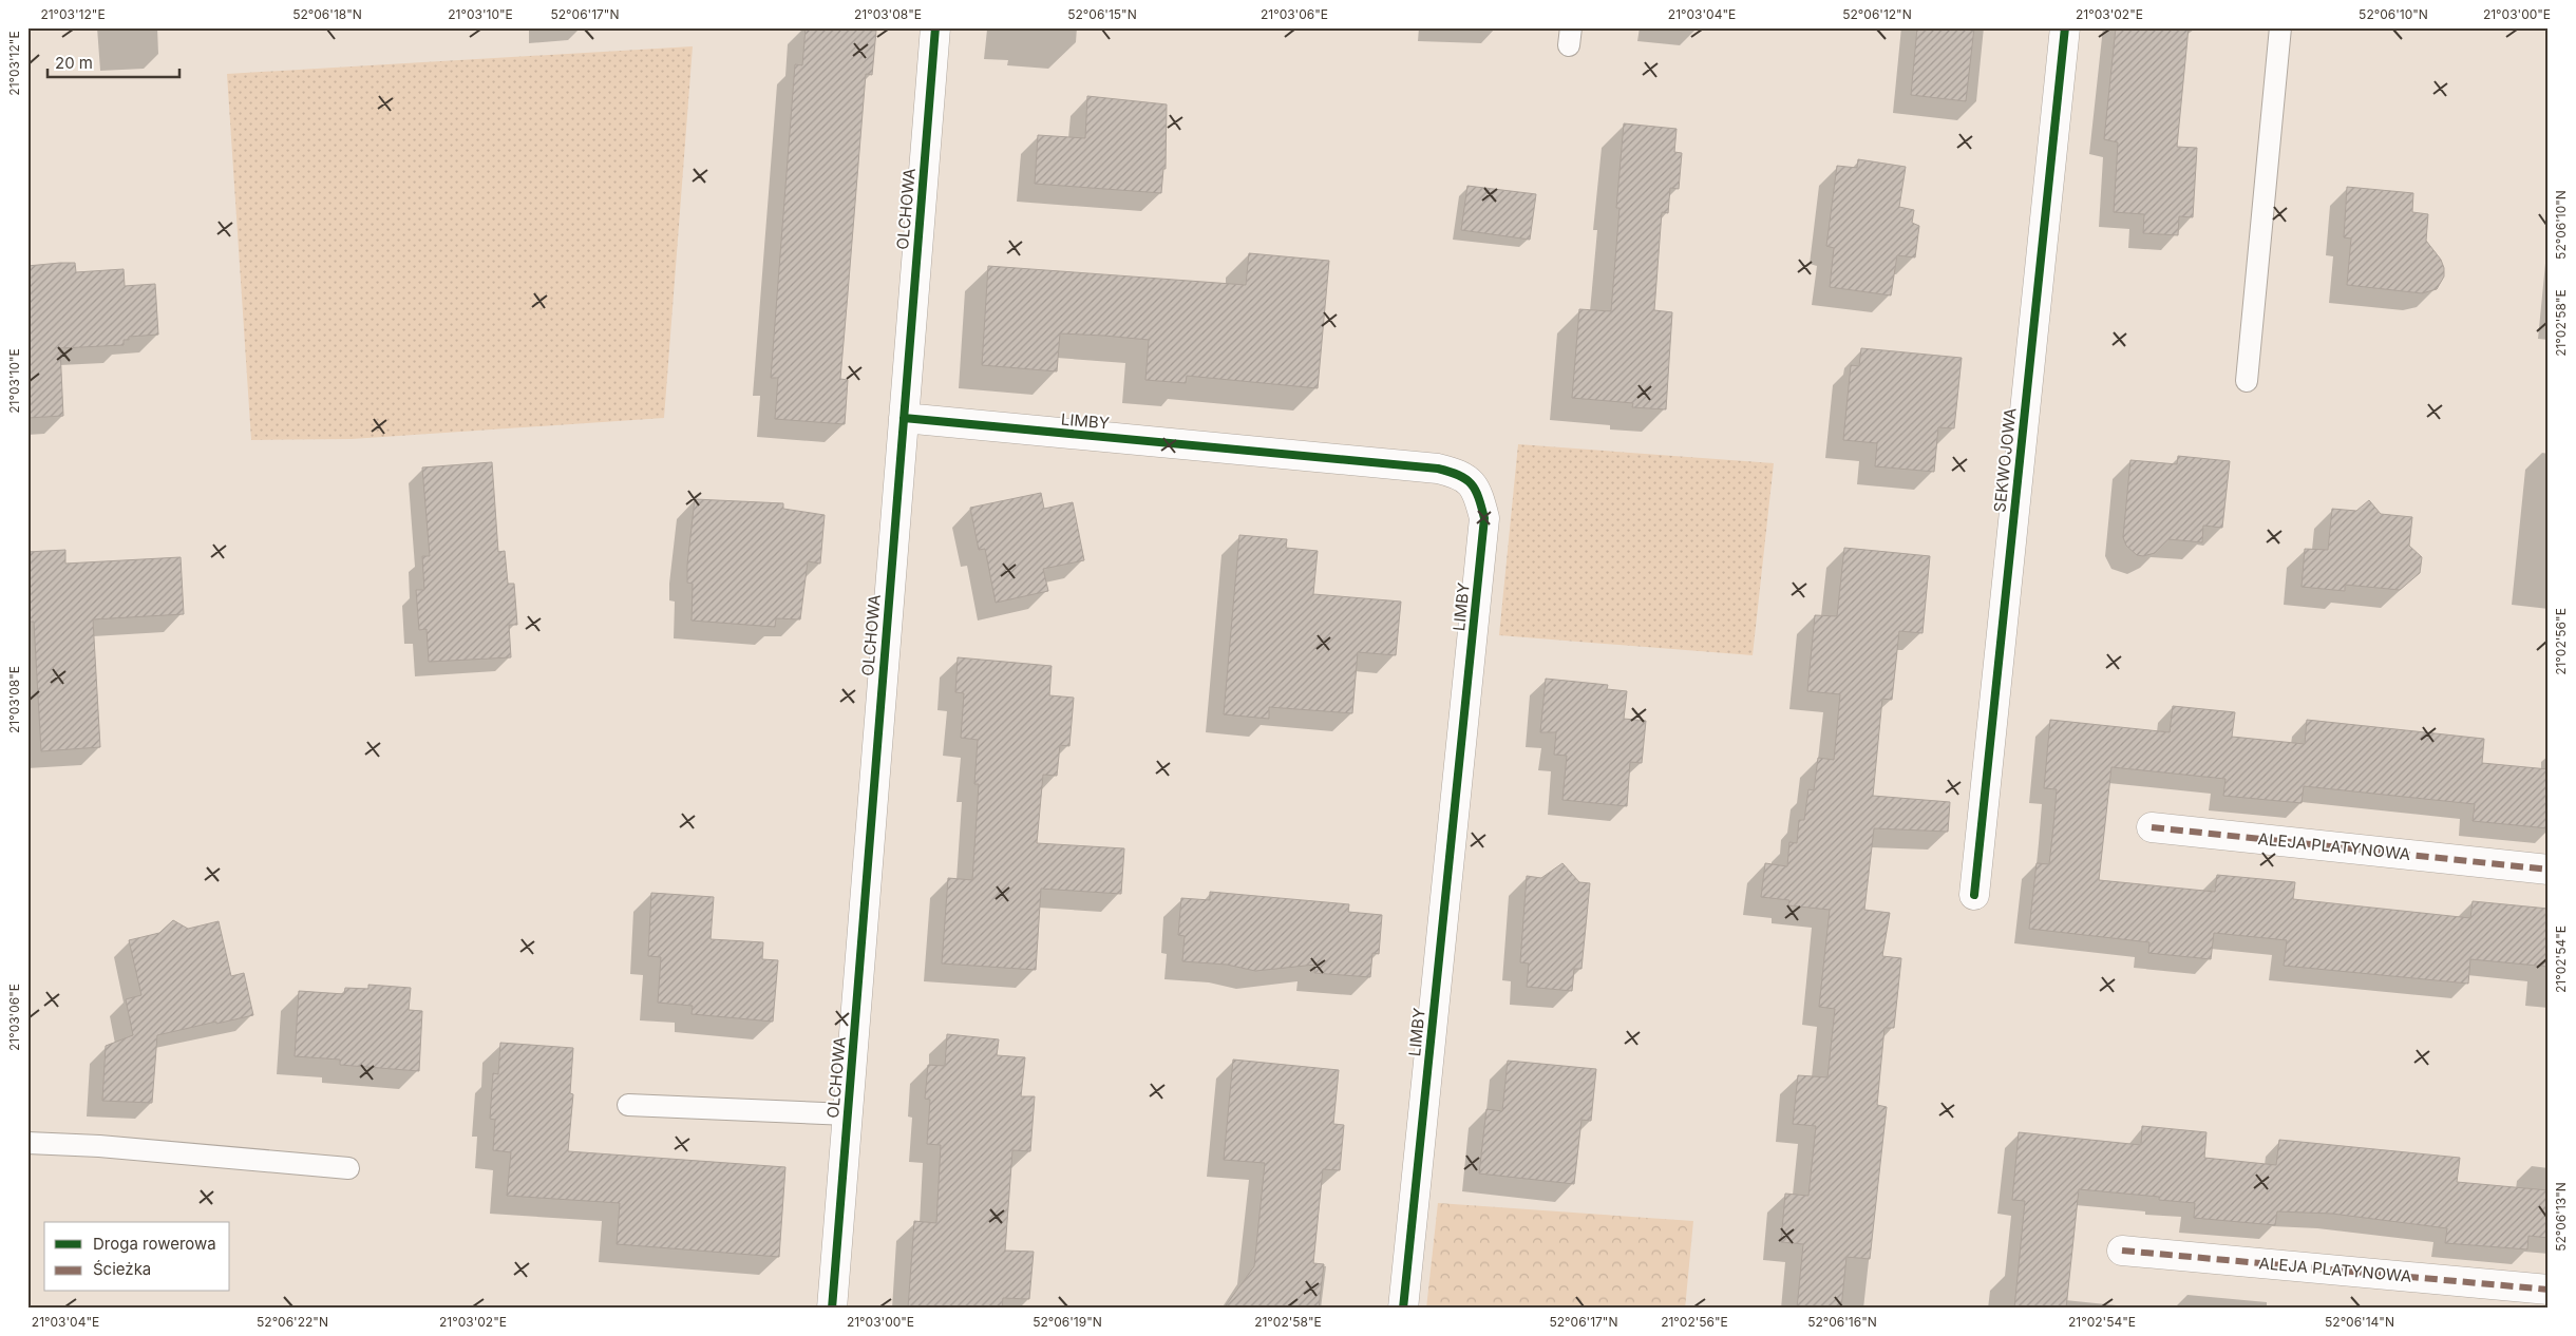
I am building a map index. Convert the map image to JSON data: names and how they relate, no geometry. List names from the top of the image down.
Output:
{
  "streets": {
    "street": [
      "OLCHOWA",
      "LIMBY",
      "SEKWOJOWA",
      "ALEJA PLATYNOWA"
    ]
  },
  "crossings": [
    ["OLCHOWA", "LIMBY"]
  ],
  "legend": ["Droga rowerowa", "Ścieżka"],
  "scale_bar": "20 m",
  "coordinates": [
    "21°03'12\"E",
    "52°06'18\"N",
    "21°03'10\"E",
    "52°06'17\"N",
    "21°03'08\"E",
    "52°06'15\"N",
    "21°03'06\"E",
    "21°03'04\"E",
    "52°06'12\"N",
    "21°03'02\"E",
    "52°06'10\"N",
    "21°03'00\"E",
    "21°02'58\"E",
    "21°02'56\"E",
    "21°02'54\"E",
    "52°06'13\"N",
    "52°06'22\"N",
    "52°06'19\"N",
    "52°06'16\"N",
    "52°06'14\"N"
  ]
}
